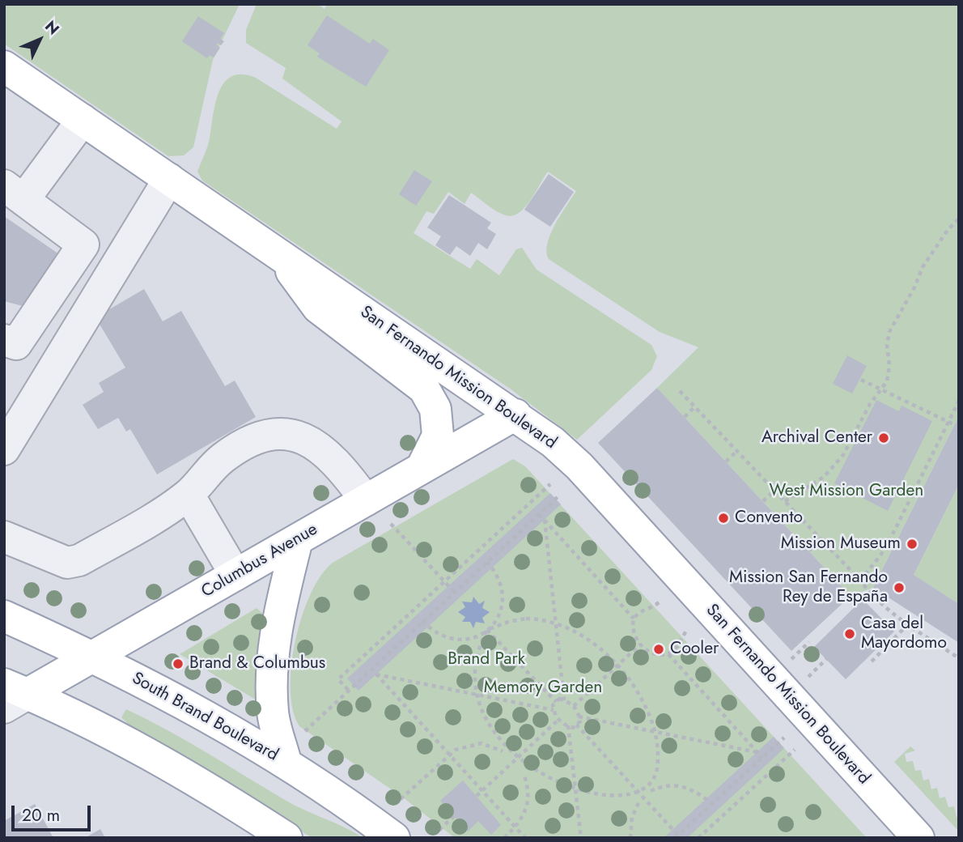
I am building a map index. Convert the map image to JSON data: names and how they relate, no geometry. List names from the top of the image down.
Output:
{
  "streets": {
    "main road": ["San Fernando Mission Boulevard", "Columbus Avenue", "South Brand Boulevard"]
  },
  "crossings": [
    ["San Fernando Mission Boulevard", "Columbus Avenue"],
    ["Columbus Avenue", "South Brand Boulevard"]
  ],
  "parks": ["West Mission Garden", "Brand Park", "Memory Garden"],
  "places": [
    "Archival Center",
    "Convento",
    "Mission Museum",
    "Mission San Fernando Rey de España",
    "Casa del Mayordomo",
    "Cooler",
    "Brand & Columbus"
  ],
  "scale_bar": "20 m",
  "north": "top right"
}
